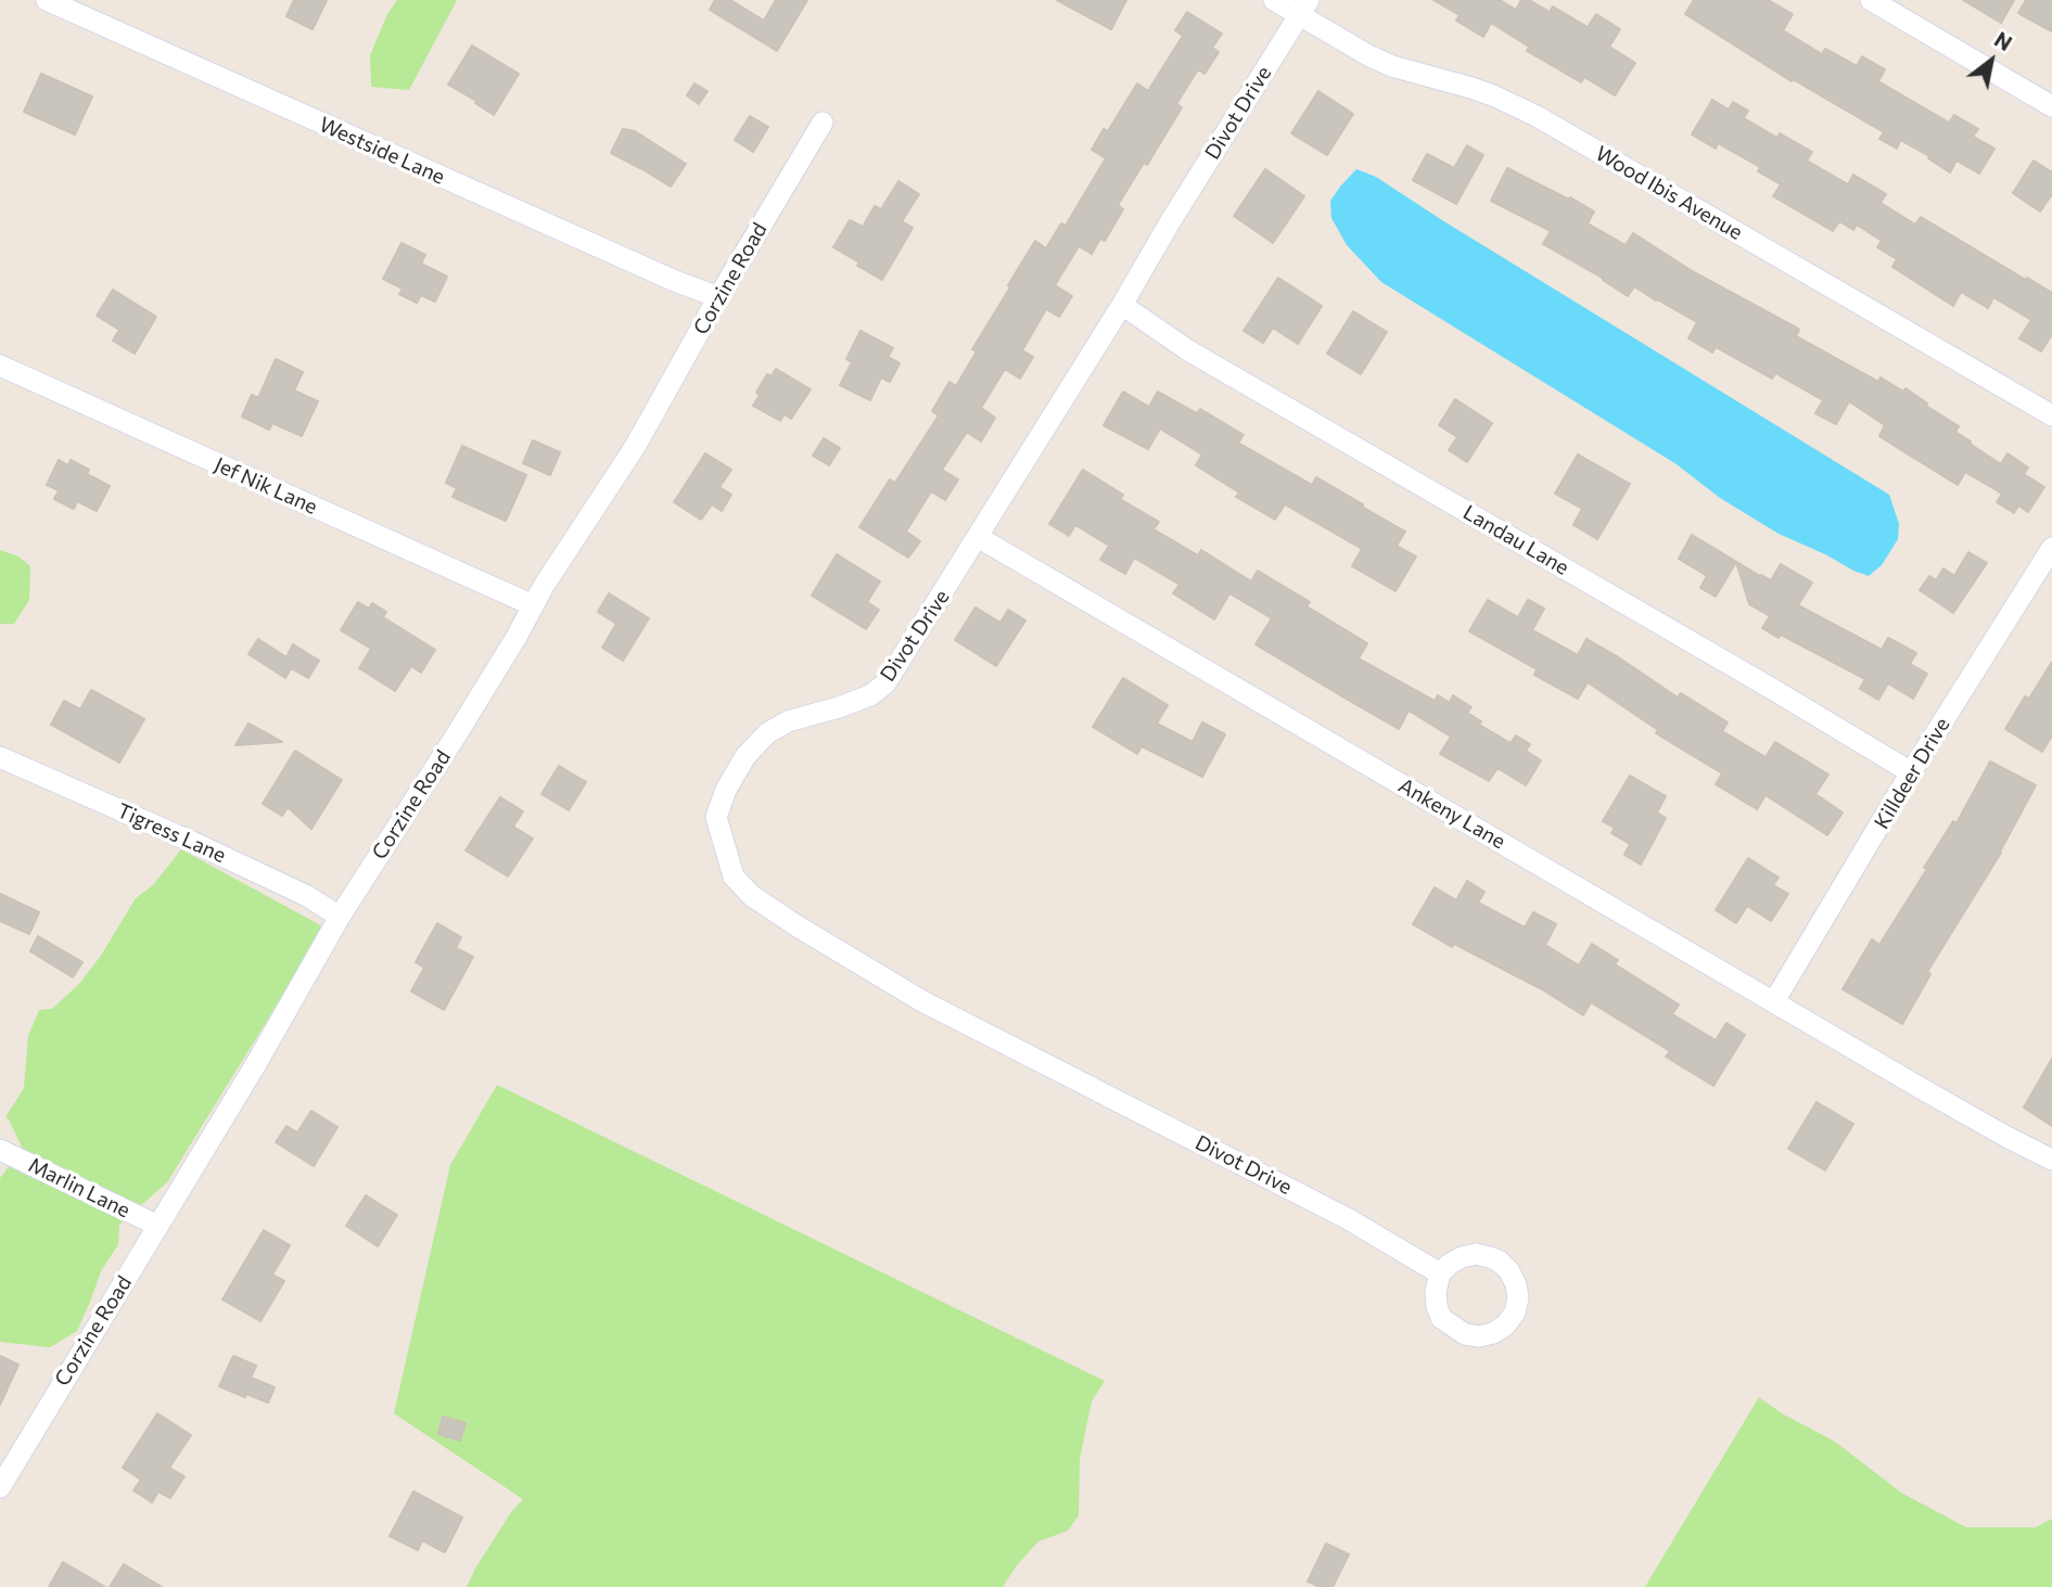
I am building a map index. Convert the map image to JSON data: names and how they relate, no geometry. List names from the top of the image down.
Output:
{
  "streets": {
    "street": [
      "Divot Drive",
      "Westside Lane",
      "Wood Ibis Avenue",
      "Corzine Road",
      "Jef Nik Lane",
      "Landau Lane",
      "Killdeer Drive",
      "Ankeny Lane",
      "Tigress Lane",
      "Marlin Lane"
    ]
  },
  "crossings": [
    ["Divot Drive", "Wood Ibis Avenue"],
    ["Divot Drive", "Landau Lane"],
    ["Divot Drive", "Ankeny Lane"],
    ["Westside Lane", "Corzine Road"],
    ["Corzine Road", "Jef Nik Lane"],
    ["Corzine Road", "Tigress Lane"],
    ["Corzine Road", "Marlin Lane"],
    ["Landau Lane", "Killdeer Drive"],
    ["Killdeer Drive", "Ankeny Lane"]
  ],
  "north": "top right"
}
